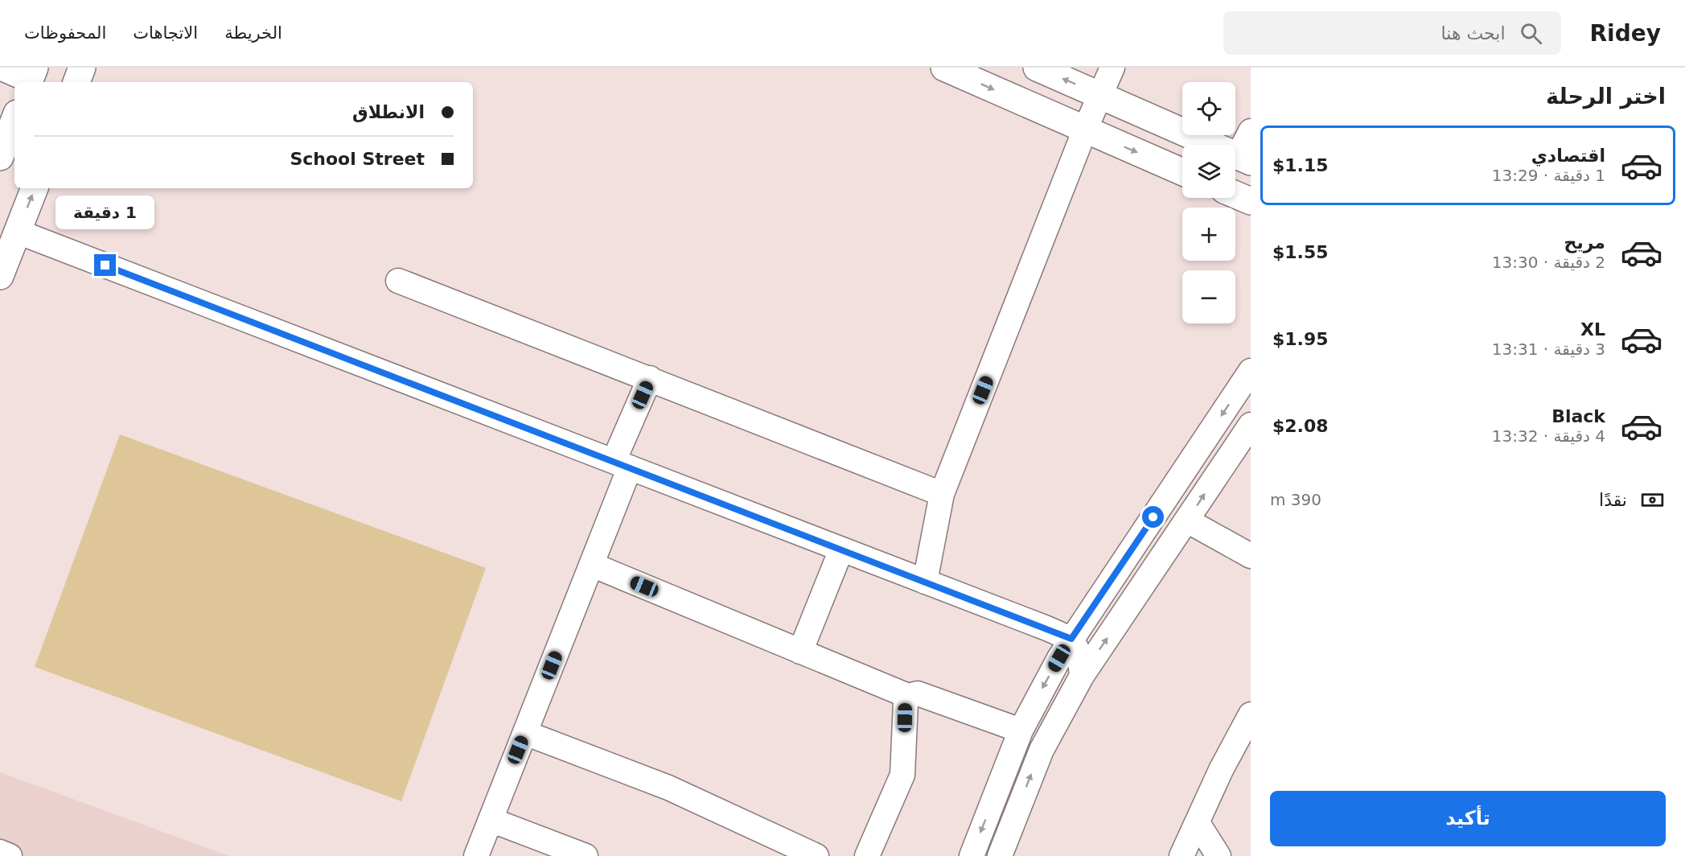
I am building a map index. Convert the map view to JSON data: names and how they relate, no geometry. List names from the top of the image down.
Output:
{
  "page": {
    "header": "Ridey",
    "search": "ابحث هنا",
    "nav": ["الخريطة", "الاتجاهات", "المحفوظات"],
    "heading": "اختر الرحلة",
    "map_buttons": ["+", "−"],
    "banner": ["الانطلاق", "School Street"],
    "list": [
      {
        "name": "اقتصادي",
        "note": "1 دقيقة · 13:29",
        "value": "$1.15"
      },
      {
        "name": "مريح",
        "note": "2 دقيقة · 13:30",
        "value": "$1.55"
      },
      {
        "name": "XL",
        "note": "3 دقيقة · 13:31",
        "value": "$1.95"
      },
      {
        "name": "Black",
        "note": "4 دقيقة · 13:32",
        "value": "$2.08"
      }
    ],
    "bubble": "1 دقيقة",
    "pay": ["نقدًا", "390 m"],
    "buttons": "تأكيد"
  }
}
